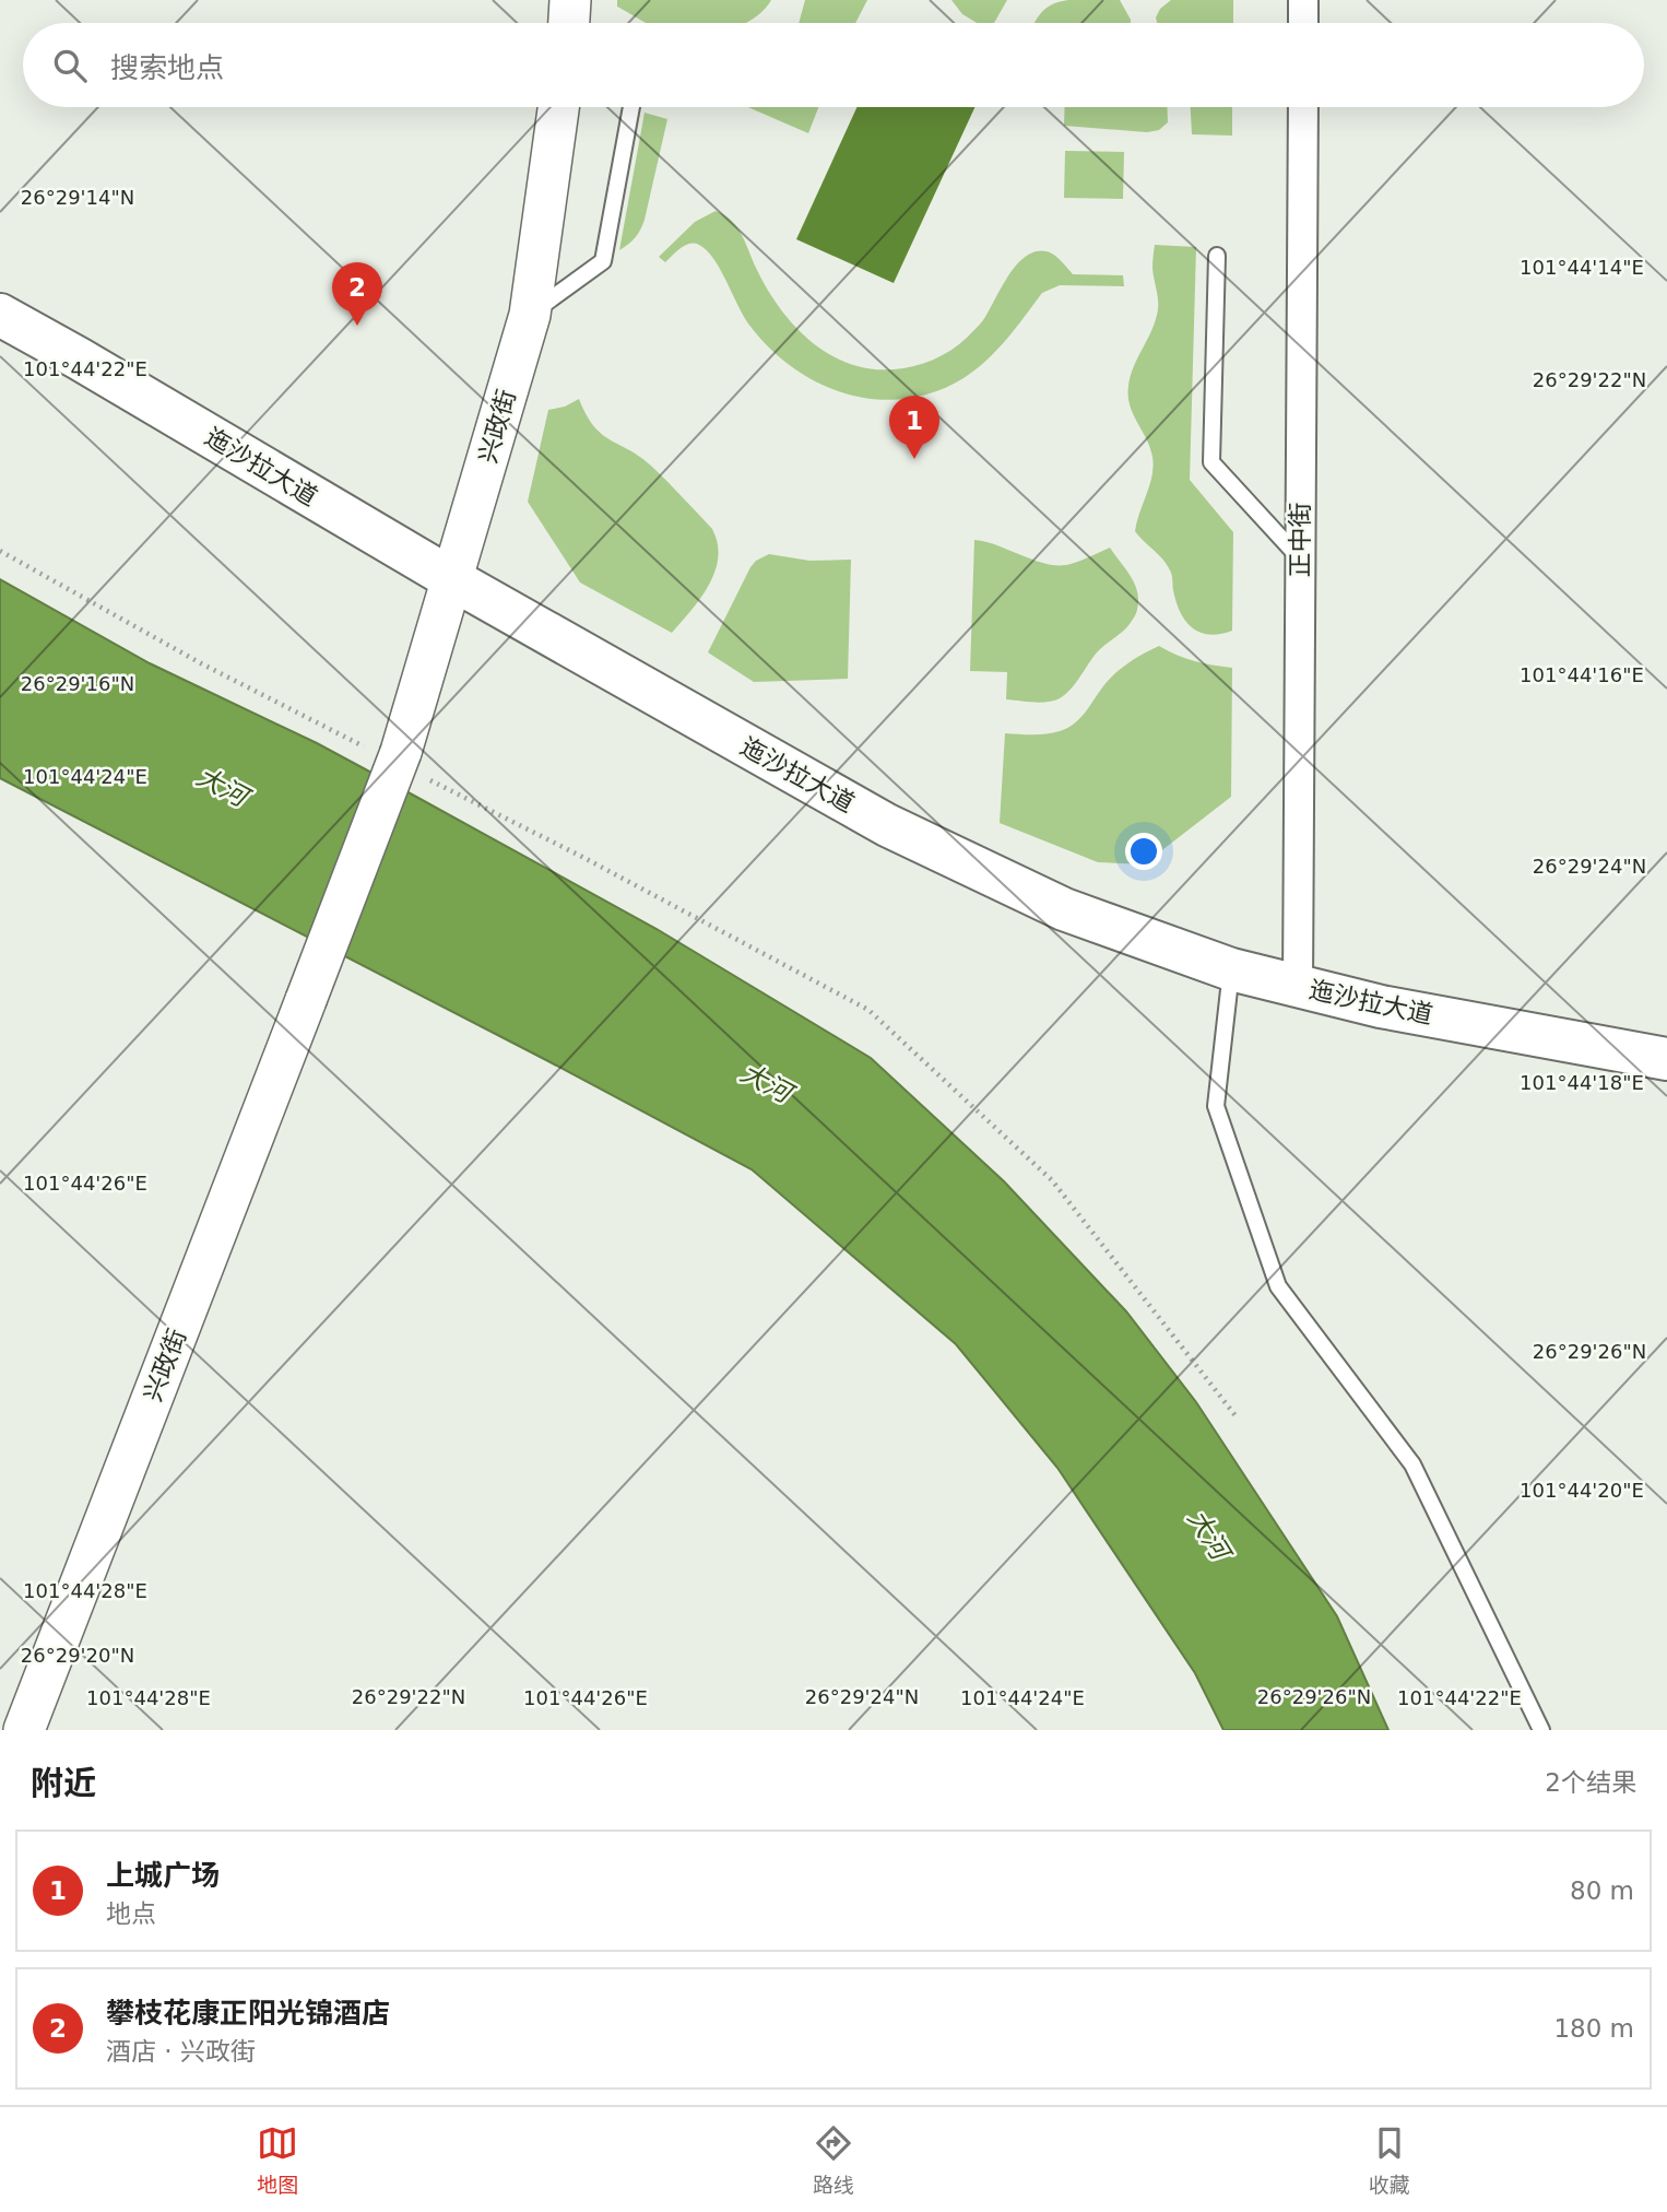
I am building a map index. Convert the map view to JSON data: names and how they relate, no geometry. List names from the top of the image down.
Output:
{
  "streets": {
    "highway": ["迤沙拉大道"],
    "street": ["兴政街", "正中街"]
  },
  "crossings": [
    ["兴政街", "迤沙拉大道"],
    ["迤沙拉大道", "正中街"]
  ],
  "water": ["大河"],
  "page": {
    "search": "搜索地点",
    "pins": ["2", "1"],
    "heading": ["附近", "2个结果"],
    "list": [
      {
        "mark": "1",
        "name": "上城广场",
        "note": "地点",
        "value": "80 m"
      },
      {
        "mark": "2",
        "name": "攀枝花康正阳光锦酒店",
        "note": "酒店 · 兴政街",
        "value": "180 m"
      }
    ],
    "nav": ["地图", "路线", "收藏"]
  },
  "coordinates": [
    "26°29'14\"N",
    "101°44'14\"E",
    "101°44'22\"E",
    "26°29'22\"N",
    "101°44'16\"E",
    "26°29'16\"N",
    "101°44'24\"E",
    "26°29'24\"N",
    "101°44'18\"E",
    "101°44'26\"E",
    "26°29'26\"N",
    "101°44'20\"E",
    "101°44'28\"E",
    "26°29'20\"N"
  ]
}
